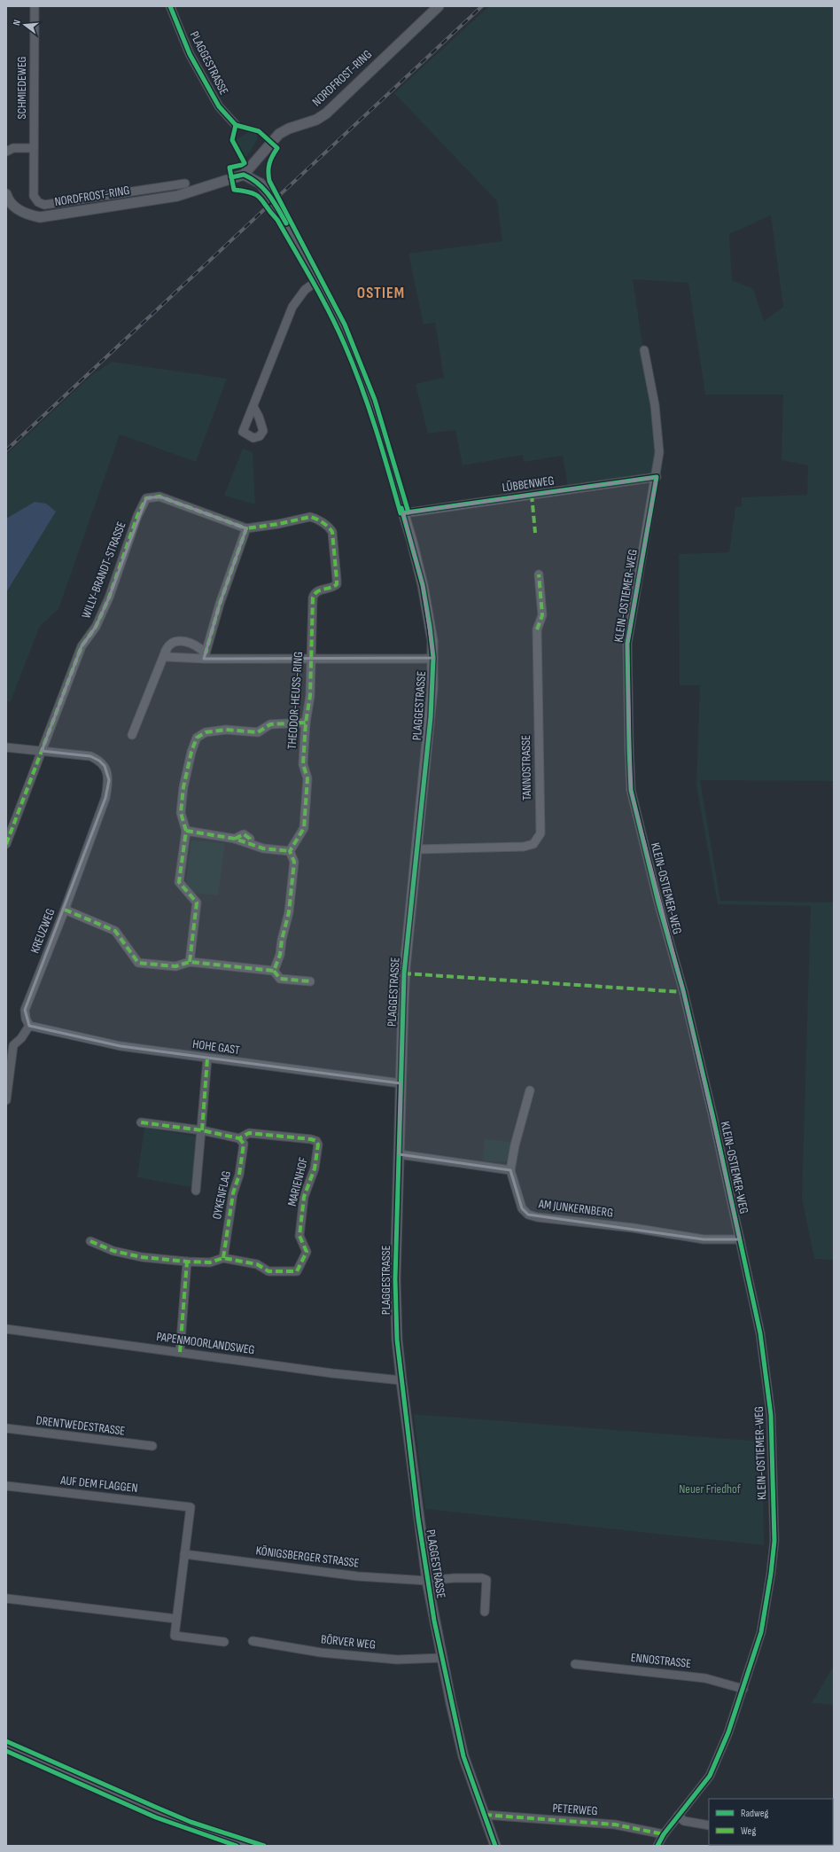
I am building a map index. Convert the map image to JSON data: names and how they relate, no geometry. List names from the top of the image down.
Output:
{
  "streets": {
    "street": [
      "PLAGGESTRASSE",
      "NORDFROST-RING",
      "SCHMIEDEWEG",
      "LÜBBENWEG",
      "WILLY-BRANDT-STRASSE",
      "KLEIN-OSTIEMER-WEG",
      "THEODOR-HEUSS-RING",
      "TANNOSTRASSE",
      "KREUZWEG",
      "HOHE GAST",
      "MARIENHOF",
      "OYKENFLAG",
      "AM JUNKERNBERG",
      "PAPENMOORLANDSWEG",
      "DRENTWEDESTRASSE",
      "AUF DEM FLAGGEN",
      "KÖNIGSBERGER STRASSE",
      "BÖRVER WEG",
      "ENNOSTRASSE",
      "PETERWEG"
    ]
  },
  "crossings": [
    ["PLAGGESTRASSE", "NORDFROST-RING"],
    ["PLAGGESTRASSE", "LÜBBENWEG"],
    ["PLAGGESTRASSE", "TANNOSTRASSE"],
    ["PLAGGESTRASSE", "HOHE GAST"],
    ["PLAGGESTRASSE", "PAPENMOORLANDSWEG"],
    ["PLAGGESTRASSE", "KÖNIGSBERGER STRASSE"],
    ["PLAGGESTRASSE", "BÖRVER WEG"],
    ["PLAGGESTRASSE", "PETERWEG"],
    ["LÜBBENWEG", "KLEIN-OSTIEMER-WEG"],
    ["WILLY-BRANDT-STRASSE", "THEODOR-HEUSS-RING"],
    ["WILLY-BRANDT-STRASSE", "KREUZWEG"],
    ["KLEIN-OSTIEMER-WEG", "AM JUNKERNBERG"],
    ["KLEIN-OSTIEMER-WEG", "ENNOSTRASSE"],
    ["KLEIN-OSTIEMER-WEG", "PETERWEG"],
    ["KREUZWEG", "HOHE GAST"],
    ["MARIENHOF", "OYKENFLAG"],
    ["AUF DEM FLAGGEN", "KÖNIGSBERGER STRASSE"]
  ],
  "districts": ["OSTIEM"],
  "parks": ["Neuer Friedhof"],
  "legend": ["Radweg", "Weg"],
  "north": "left"
}
